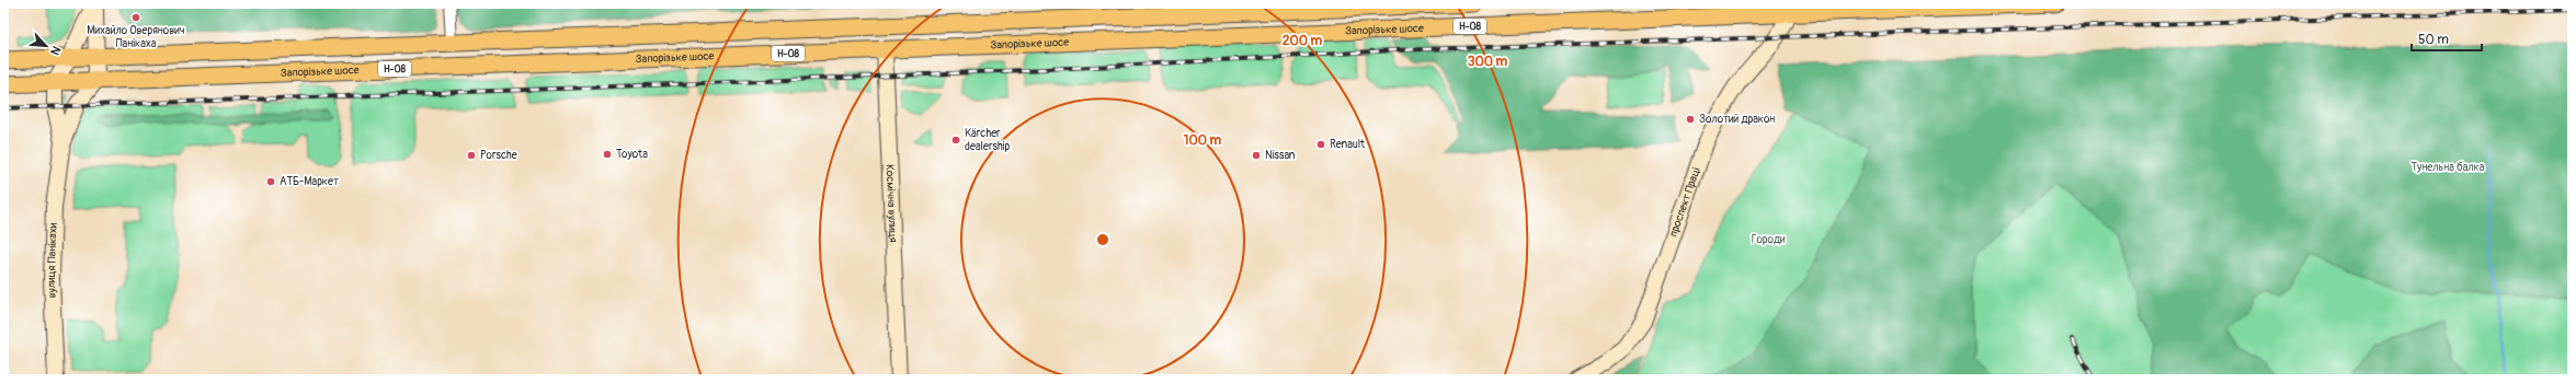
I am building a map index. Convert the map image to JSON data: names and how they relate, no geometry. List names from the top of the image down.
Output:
{
  "streets": {
    "main road": ["Н-08", "Запорізьке шосе", "Космічна вулиця"],
    "street": ["проспект Праці", "вулиця Панікахи"]
  },
  "crossings": [
    ["Запорізьке шосе", "Космічна вулиця"],
    ["Запорізьке шосе", "проспект Праці"],
    ["Запорізьке шосе", "вулиця Панікахи"]
  ],
  "parks": ["Тунельна балка", "Городи"],
  "places": [
    "Михайло Оверянович Панікаха",
    "Золотий дракон",
    "Kärcher dealership",
    "Renault",
    "Toyota",
    "Porsche",
    "Nissan",
    "АТБ-Маркет"
  ],
  "scale_bar": "50 m",
  "north": "bottom right",
  "rings": ["200 m", "300 m", "100 m"]
}
